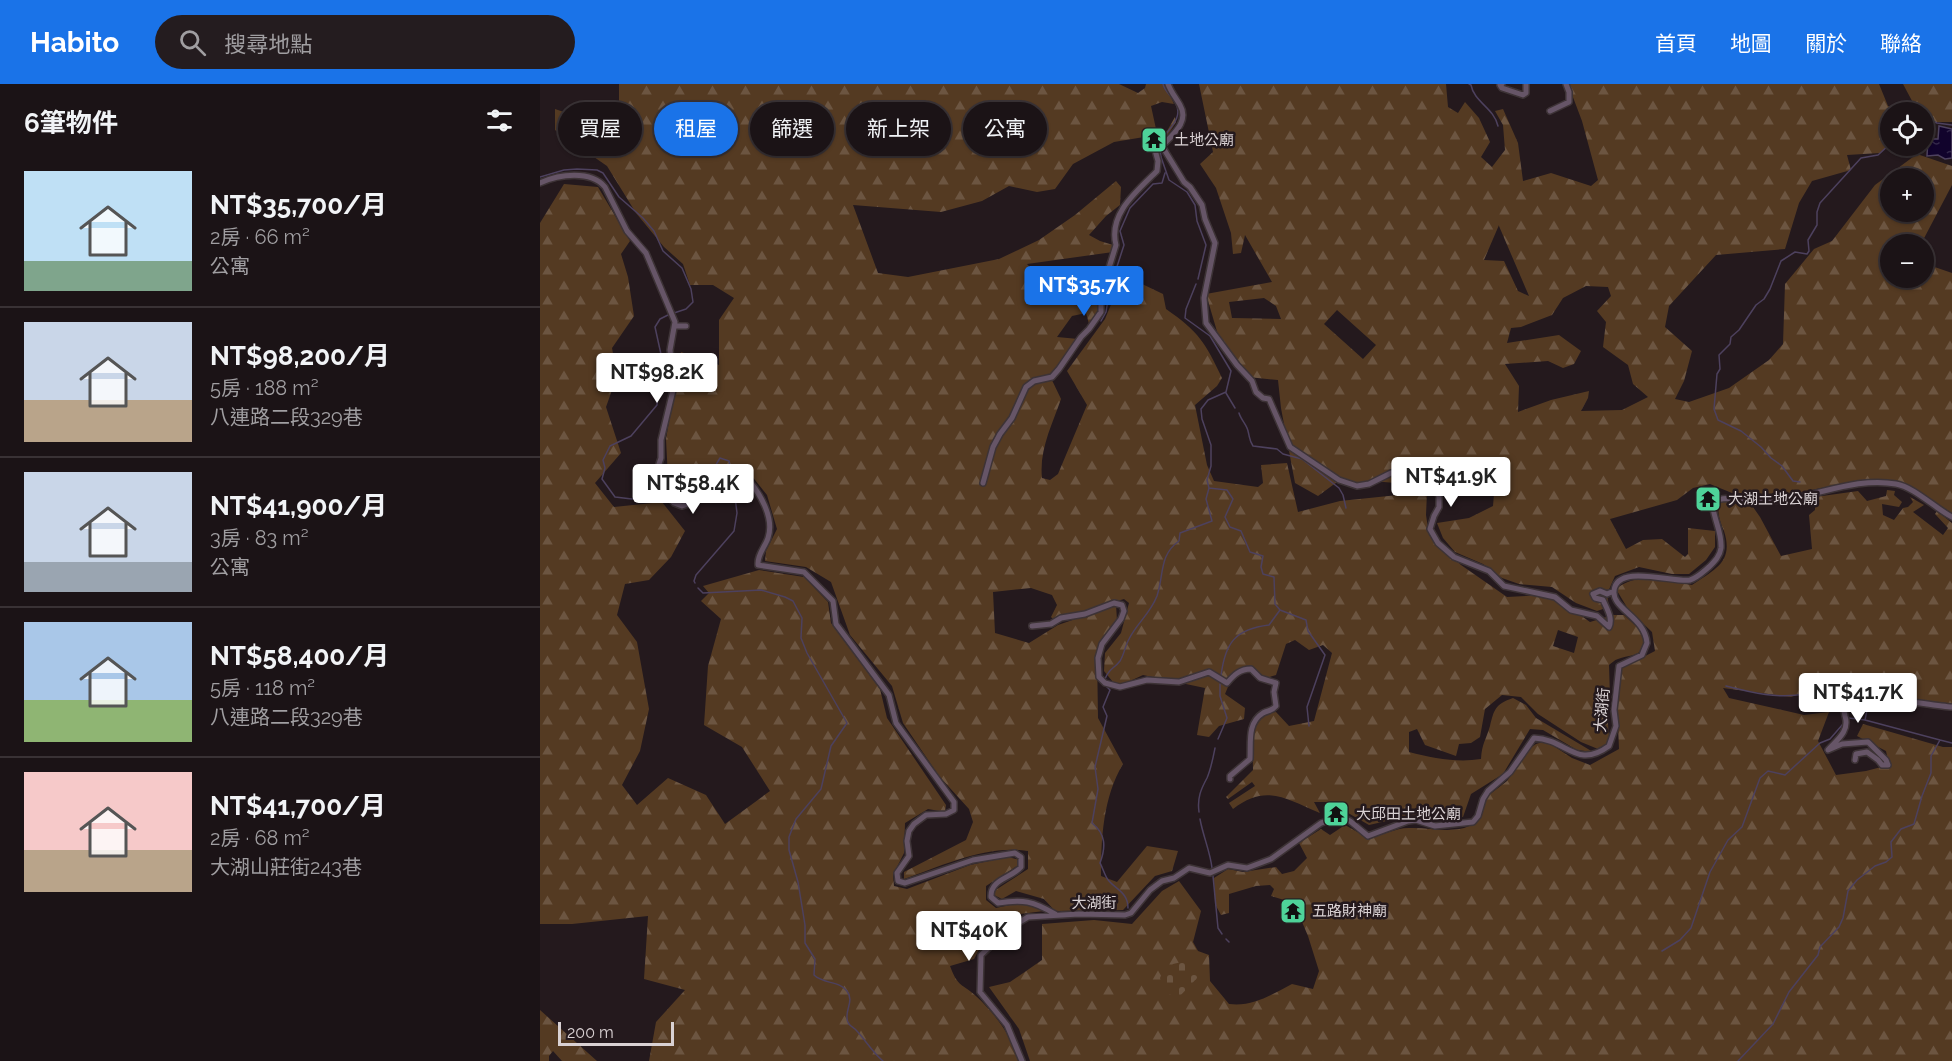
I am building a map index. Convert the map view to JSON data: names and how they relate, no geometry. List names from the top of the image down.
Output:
{
  "streets": {
    "street": ["大湖街"]
  },
  "places": {
    "temple": [
      "土地公廟",
      "大湖土地公廟",
      "大邱田土地公廟",
      "五路財神廟"
    ]
  },
  "scale_bar": "200 m",
  "page": {
    "header": "Habito",
    "search": "搜尋地點",
    "nav": [
      "首頁",
      "地圖",
      "關於",
      "聯絡"
    ],
    "heading": "6筆物件",
    "map_buttons": ["+", "−"],
    "chip": [
      "買屋",
      "租屋",
      "篩選",
      "新上架",
      "公寓"
    ],
    "list": [
      {
        "name": "NT$35,700/月",
        "note": "2房 · 66 m² · 公寓"
      },
      {
        "name": "NT$98,200/月",
        "note": "5房 · 188 m² · 八連路二段329巷"
      },
      {
        "name": "NT$41,900/月",
        "note": "3房 · 83 m² · 公寓"
      },
      {
        "name": "NT$58,400/月",
        "note": "5房 · 118 m² · 八連路二段329巷"
      },
      {
        "name": "NT$41,700/月",
        "note": "2房 · 68 m² · 大湖山莊街243巷"
      }
    ],
    "price": [
      "NT$35.7K",
      "NT$98.2K",
      "NT$41.9K",
      "NT$58.4K",
      "NT$41.7K",
      "NT$40K"
    ],
    "scale": "200 m"
  }
}
